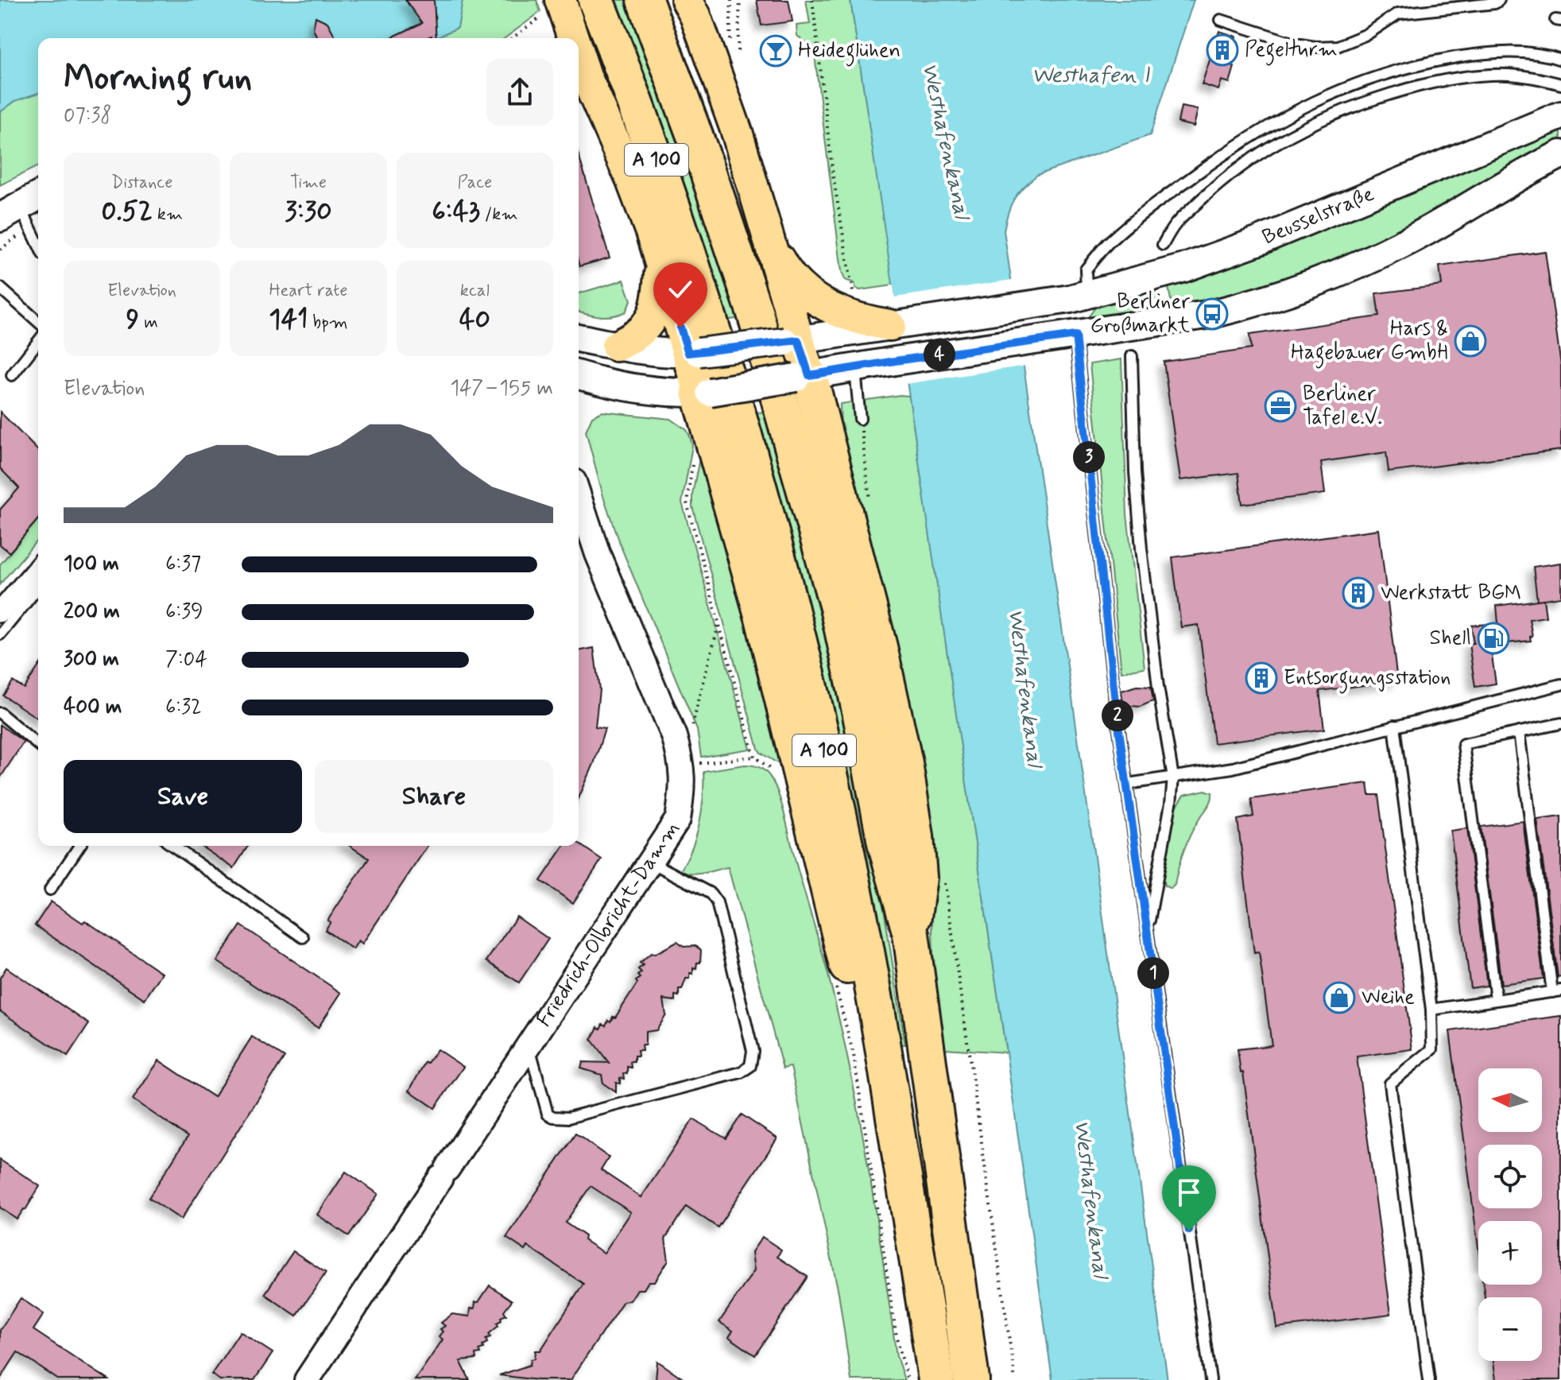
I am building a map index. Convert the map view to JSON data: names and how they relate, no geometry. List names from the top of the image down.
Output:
{
  "streets": {
    "highway": ["A 100"],
    "main road": ["Beusselstraße"],
    "street": ["Friedrich-Olbricht-Damm"]
  },
  "water": ["Westhafen I", "Westhafenkanal"],
  "places": {
    "building": ["Pegelturm", "Werkstatt BGM", "Entsorgungsstation"],
    "bar": ["Heideglühen"],
    "bus stop": ["Berliner Großmarkt"],
    "shop": ["Hars & Hagebauer GmbH", "Weihe"],
    "office": ["Berliner Tafel e.V."],
    "fuel station": ["Shell"]
  },
  "north": "left",
  "page": {
    "heading": ["Morning run", "07:38"],
    "stats": [
      ["Distance", "0.52 km"],
      ["Time", "3:30"],
      ["Pace", "6:43 /km"],
      ["Elevation", "9 m"],
      ["Heart rate", "141 bpm"],
      ["kcal", "40"]
    ],
    "pins": [
      "4",
      "3",
      "2",
      "1"
    ],
    "chart": ["Elevation", "147–155 m"],
    "list": [
      {
        "name": "100 m",
        "note": "6:37"
      },
      {
        "name": "200 m",
        "note": "6:39"
      },
      {
        "name": "300 m",
        "note": "7:04"
      },
      {
        "name": "400 m",
        "note": "6:32"
      }
    ],
    "buttons": ["Save", "Share"],
    "map_buttons": ["+", "−"]
  }
}
